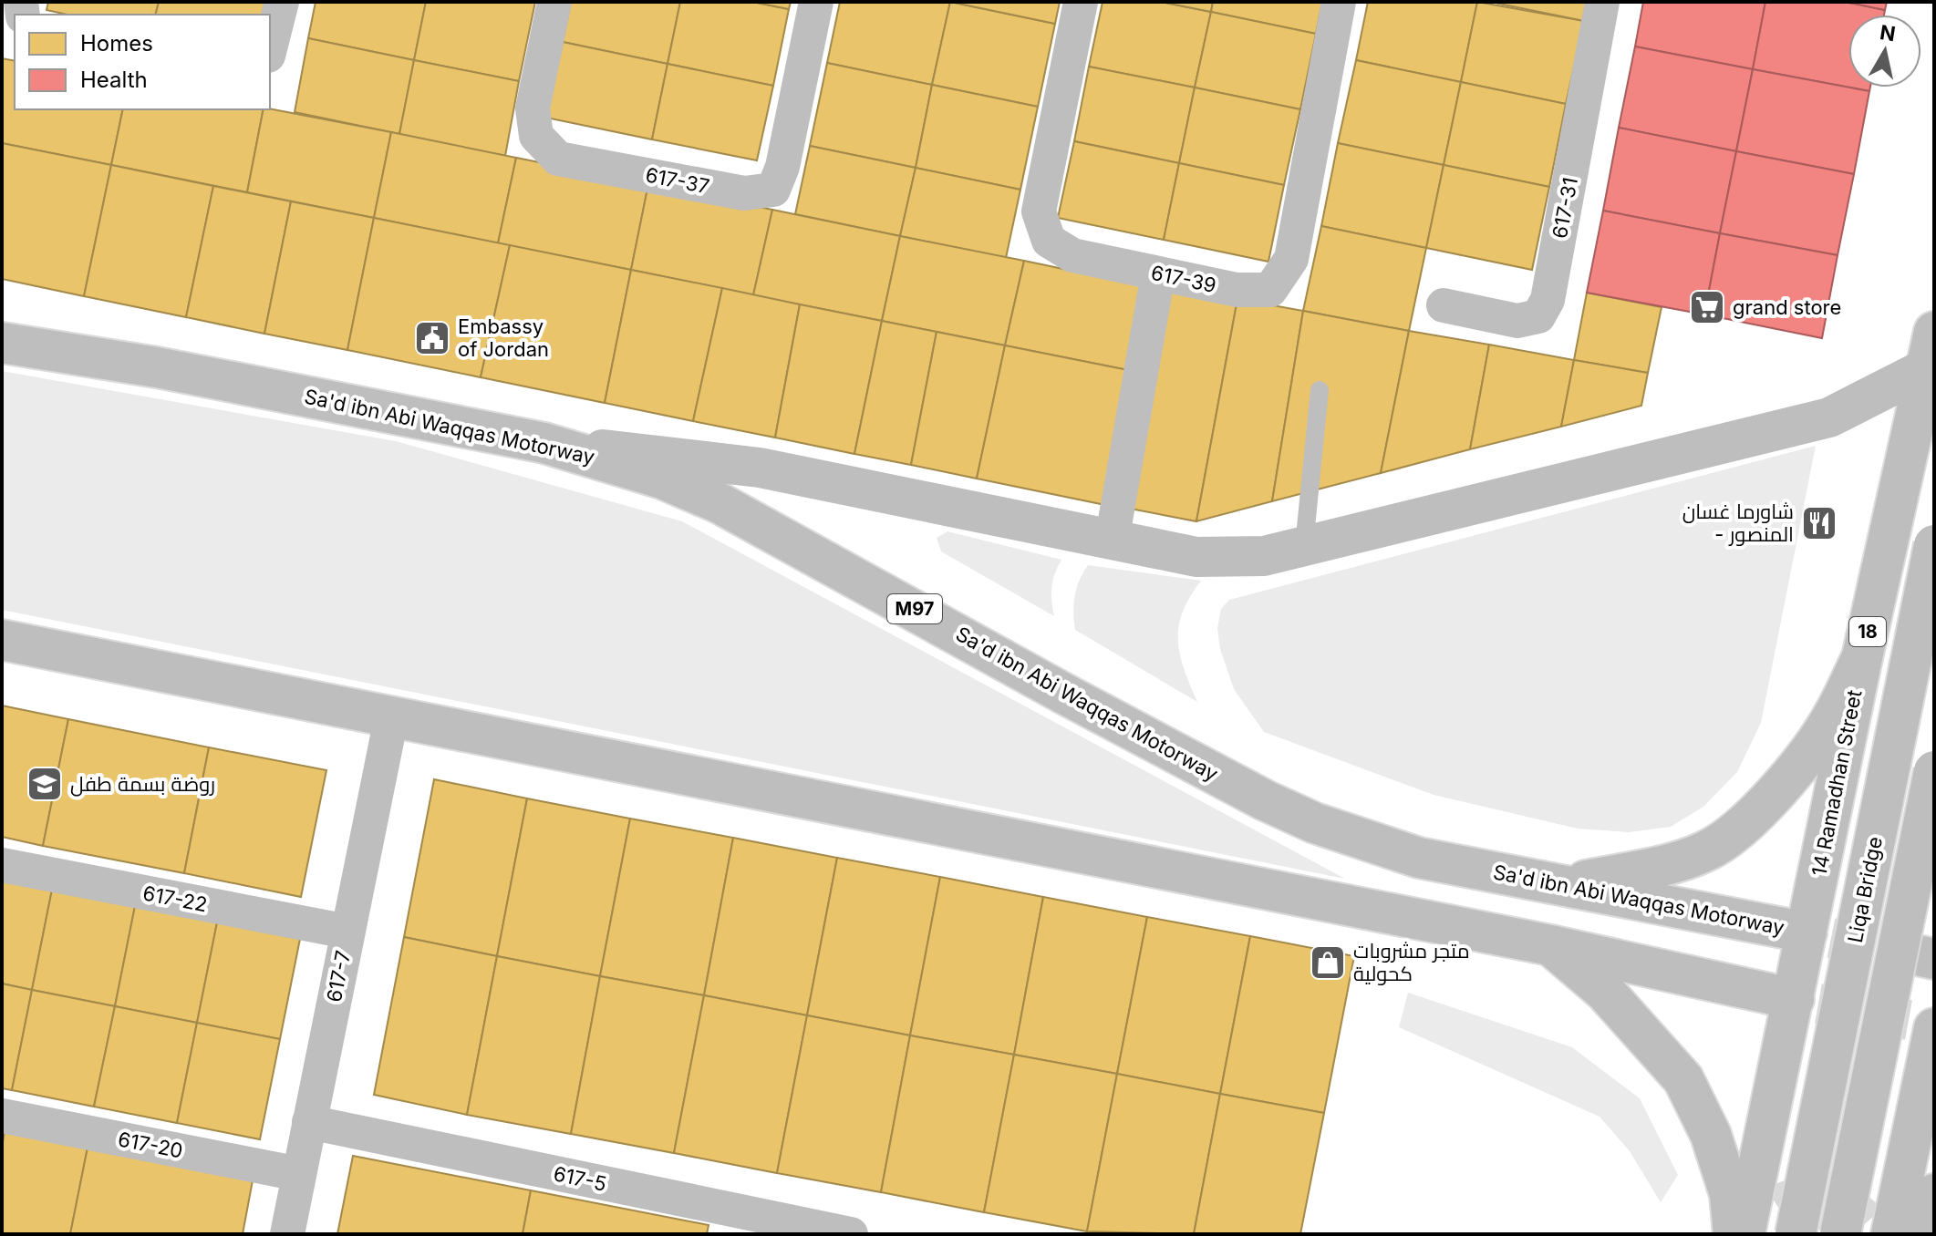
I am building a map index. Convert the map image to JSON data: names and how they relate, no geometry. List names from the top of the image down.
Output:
{
  "streets": {
    "main road": [
      "Sa'd ibn Abi Waqqas Motorway",
      "M97",
      "18",
      "14 Ramadhan Street",
      "Liqa Bridge"
    ],
    "street": [
      "617-37",
      "617-31",
      "617-39",
      "617-22",
      "617-7",
      "617-20",
      "617-5"
    ]
  },
  "crossings": [
    ["Sa'd ibn Abi Waqqas Motorway", "14 Ramadhan Street"],
    ["617-22", "617-7"],
    ["617-7", "617-20"],
    ["617-7", "617-5"]
  ],
  "places": {
    "supermarket": ["grand store"],
    "public building": ["Embassy of Jordan"],
    "restaurant": ["شاورما غسان - المنصور"],
    "school or university": ["روضة بسمة طفل"],
    "shop": ["متجر مشروبات كحولية"]
  },
  "legend": ["Homes", "Health"],
  "north": "top"
}
